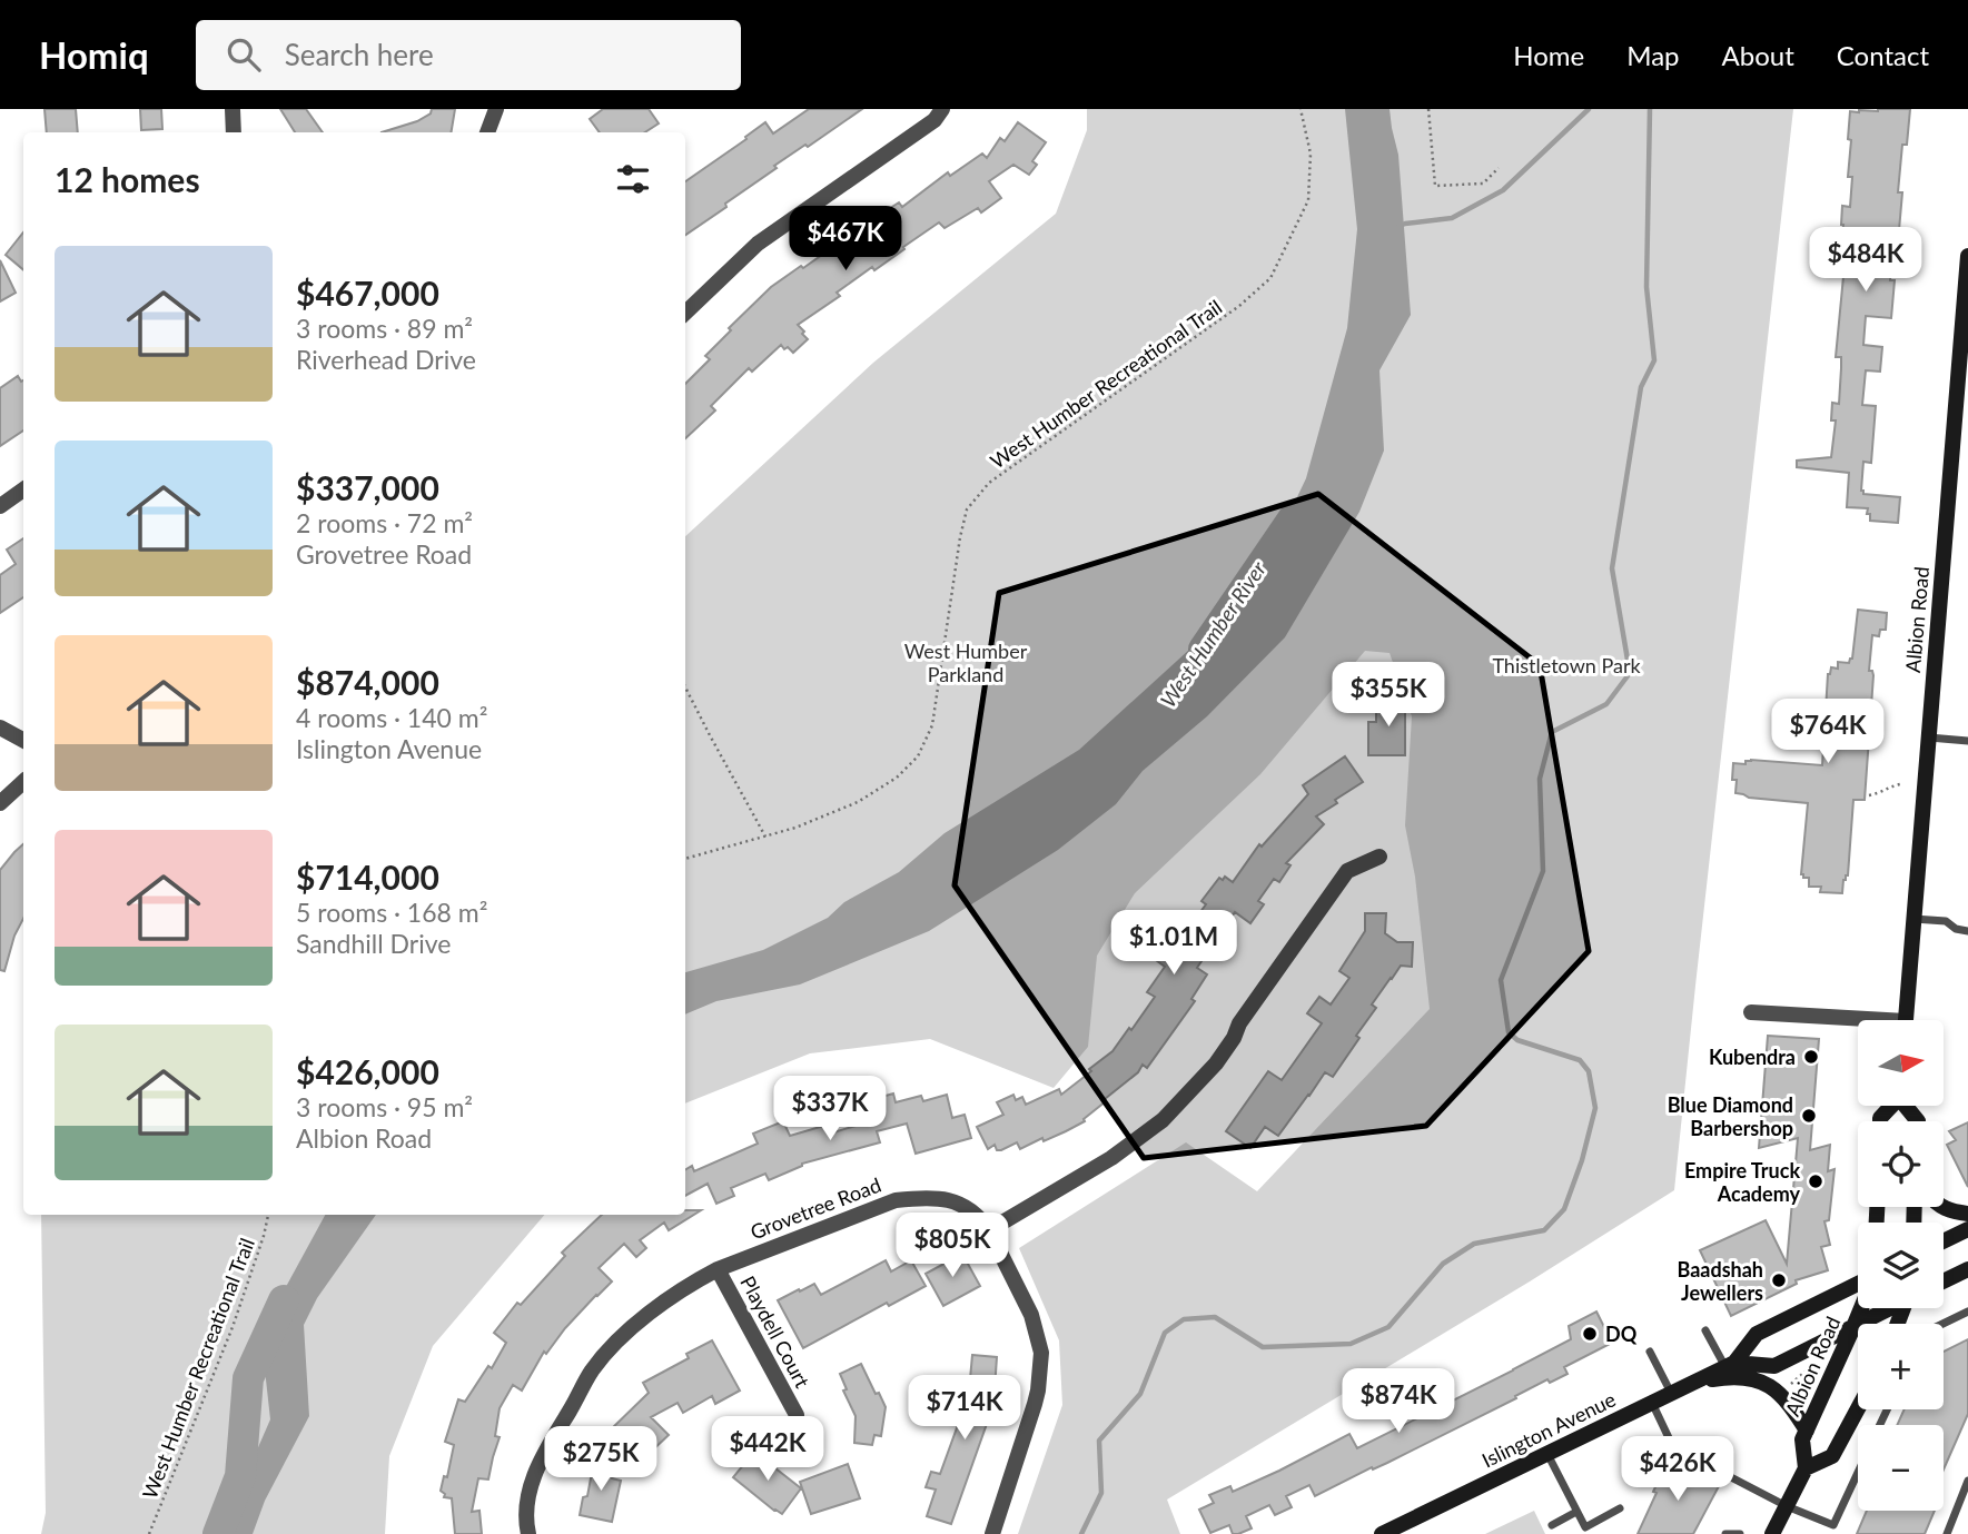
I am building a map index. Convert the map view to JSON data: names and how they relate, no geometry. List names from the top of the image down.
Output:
{
  "streets": {
    "main road": ["Albion Road", "Islington Avenue"],
    "street": ["Grovetree Road", "Playdell Court"],
    "path": ["West Humber Recreational Trail"]
  },
  "crossings": [
    ["Grovetree Road", "Playdell Court"]
  ],
  "water": ["West Humber River"],
  "parks": ["West Humber Parkland", "Thistletown Park"],
  "places": [
    "Kubendra",
    "Blue Diamond Barbershop",
    "Empire Truck Academy",
    "Baadshah Jewellers",
    "DQ"
  ],
  "north": "right",
  "page": {
    "header": "Homiq",
    "search": "Search here",
    "nav": [
      "Home",
      "Map",
      "About",
      "Contact"
    ],
    "heading": "12 homes",
    "price": [
      "$467K",
      "$484K",
      "$355K",
      "$764K",
      "$1.01M",
      "$337K",
      "$805K",
      "$874K",
      "$714K",
      "$442K",
      "$275K",
      "$426K"
    ],
    "list": [
      {
        "name": "$467,000",
        "note": "3 rooms · 89 m² · Riverhead Drive"
      },
      {
        "name": "$337,000",
        "note": "2 rooms · 72 m² · Grovetree Road"
      },
      {
        "name": "$874,000",
        "note": "4 rooms · 140 m² · Islington Avenue"
      },
      {
        "name": "$714,000",
        "note": "5 rooms · 168 m² · Sandhill Drive"
      },
      {
        "name": "$426,000",
        "note": "3 rooms · 95 m² · Albion Road"
      }
    ],
    "map_buttons": ["+", "−"]
  }
}
